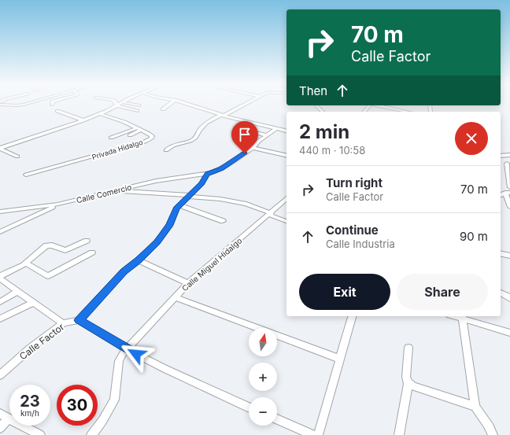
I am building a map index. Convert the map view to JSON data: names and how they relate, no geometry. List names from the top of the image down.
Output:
{
  "streets": {
    "street": [
      "Privada Hidalgo",
      "Calle Comercio",
      "Calle Miguel Hidalgo",
      "Calle Factor"
    ]
  },
  "north": "top",
  "page": {
    "turn": ["70 m", "Calle Factor"],
    "then": "Then",
    "heading": ["2 min", "440 m · 10:58"],
    "list": [
      {
        "name": "Turn right",
        "note": "Calle Factor",
        "value": "70 m"
      },
      {
        "name": "Continue",
        "note": "Calle Industria",
        "value": "90 m"
      }
    ],
    "buttons": ["Exit", "Share"],
    "map_buttons": ["+", "−"],
    "speed": "23 km/h",
    "limit": "30"
  }
}
